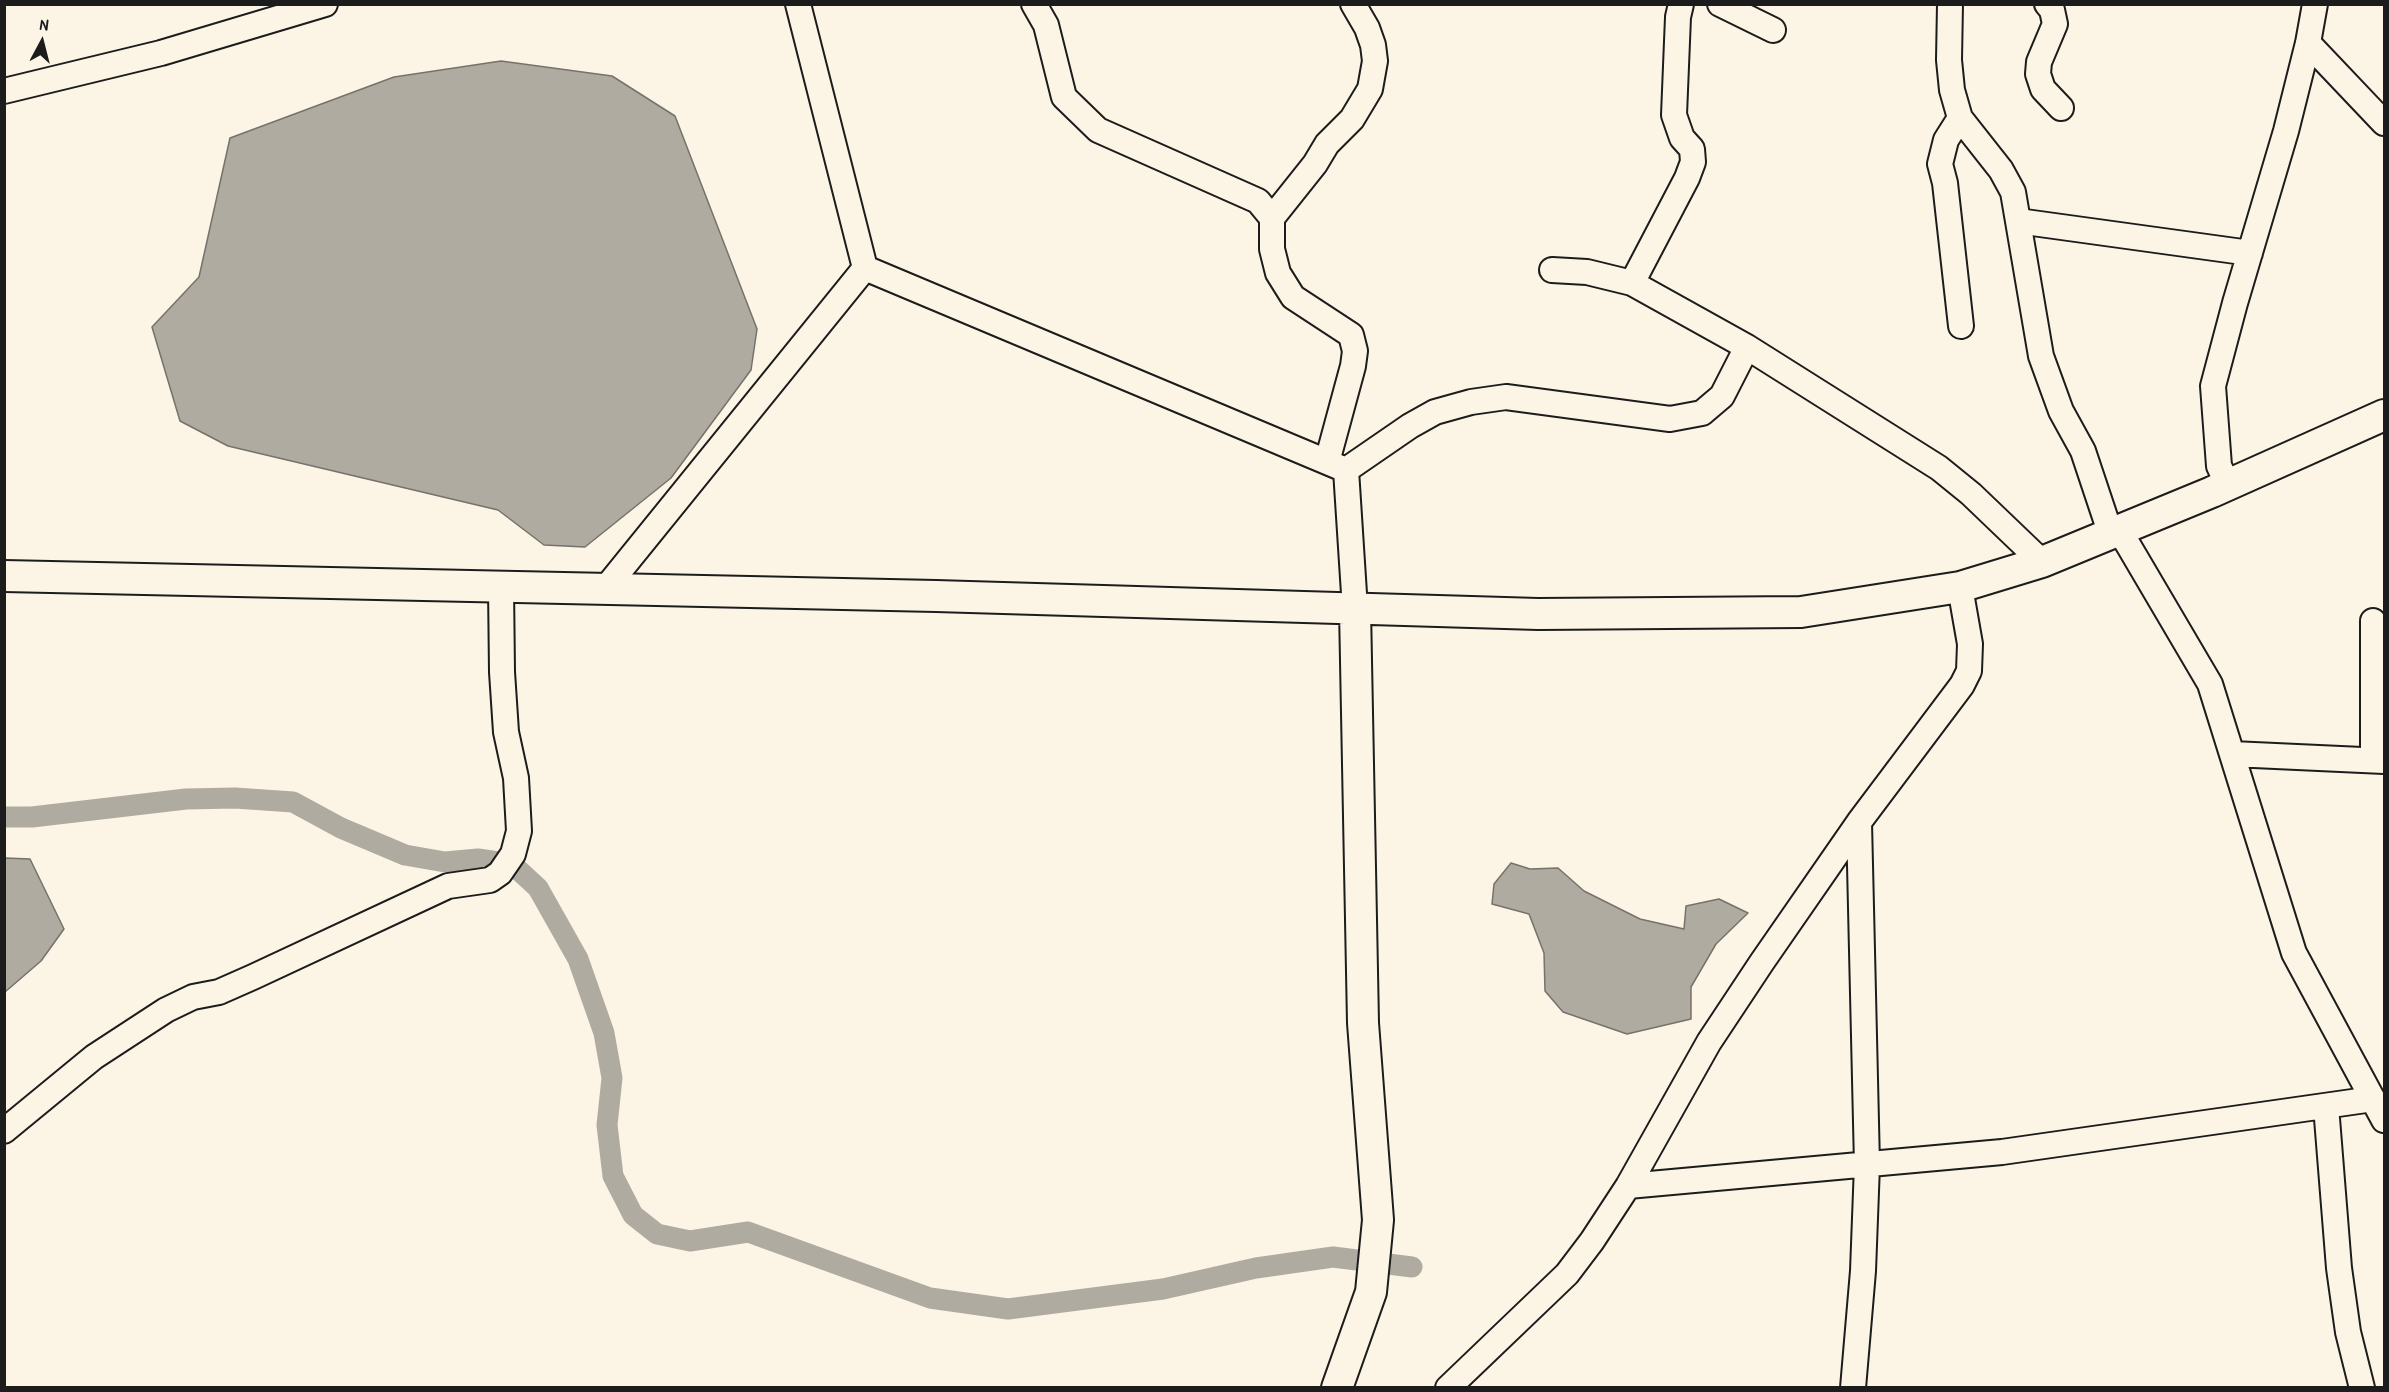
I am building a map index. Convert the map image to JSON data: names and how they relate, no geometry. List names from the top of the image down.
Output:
{
  "north": "top"
}
